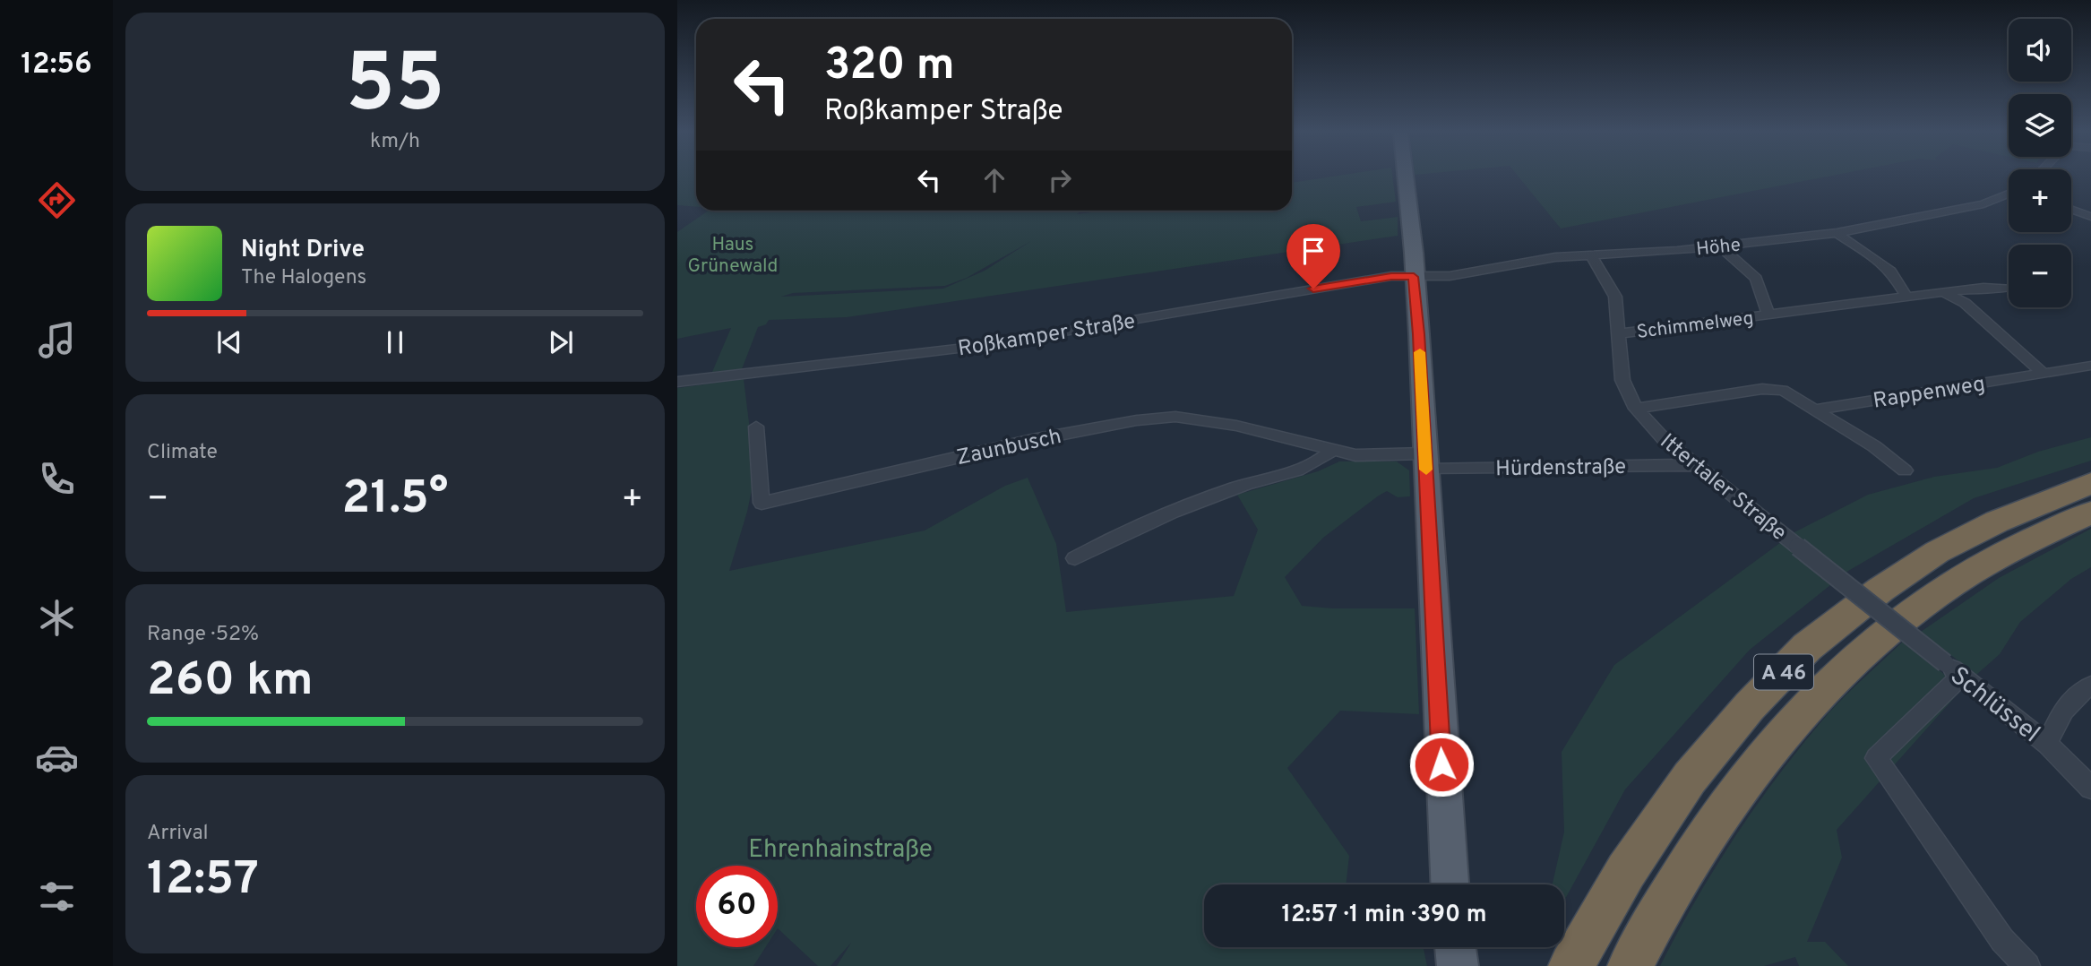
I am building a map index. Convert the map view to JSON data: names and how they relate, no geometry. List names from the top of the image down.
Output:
{
  "streets": {
    "highway": ["A 46"],
    "street": [
      "Höhe",
      "Schimmelweg",
      "Roßkamper Straße",
      "Rappenweg",
      "Zaunbusch",
      "Hürdenstraße",
      "Ittertaler Straße",
      "Schlüssel"
    ]
  },
  "crossings": [
    ["Höhe", "Schimmelweg"],
    ["Höhe", "Roßkamper Straße"],
    ["Höhe", "Ittertaler Straße"],
    ["Schimmelweg", "Ittertaler Straße"],
    ["Rappenweg", "Ittertaler Straße"],
    ["Zaunbusch", "Hürdenstraße"],
    ["Hürdenstraße", "Ittertaler Straße"],
    ["Ittertaler Straße", "Schlüssel"]
  ],
  "parks": ["Haus Grünewald", "Ehrenhainstraße"],
  "page": {
    "tabs": "12:56",
    "tile": [
      ["55", "km/h"],
      "Climate",
      ["Range · 52%", "260 km"],
      ["Arrival", "12:57"]
    ],
    "map_buttons": ["+", "−"],
    "turn": ["320 m", "Roßkamper Straße"],
    "song": ["Night Drive", "The Halogens"],
    "heat": ["−", "21.5°", "+"],
    "limit": "60",
    "trip": "12:57 · 1 min · 390 m"
  }
}
